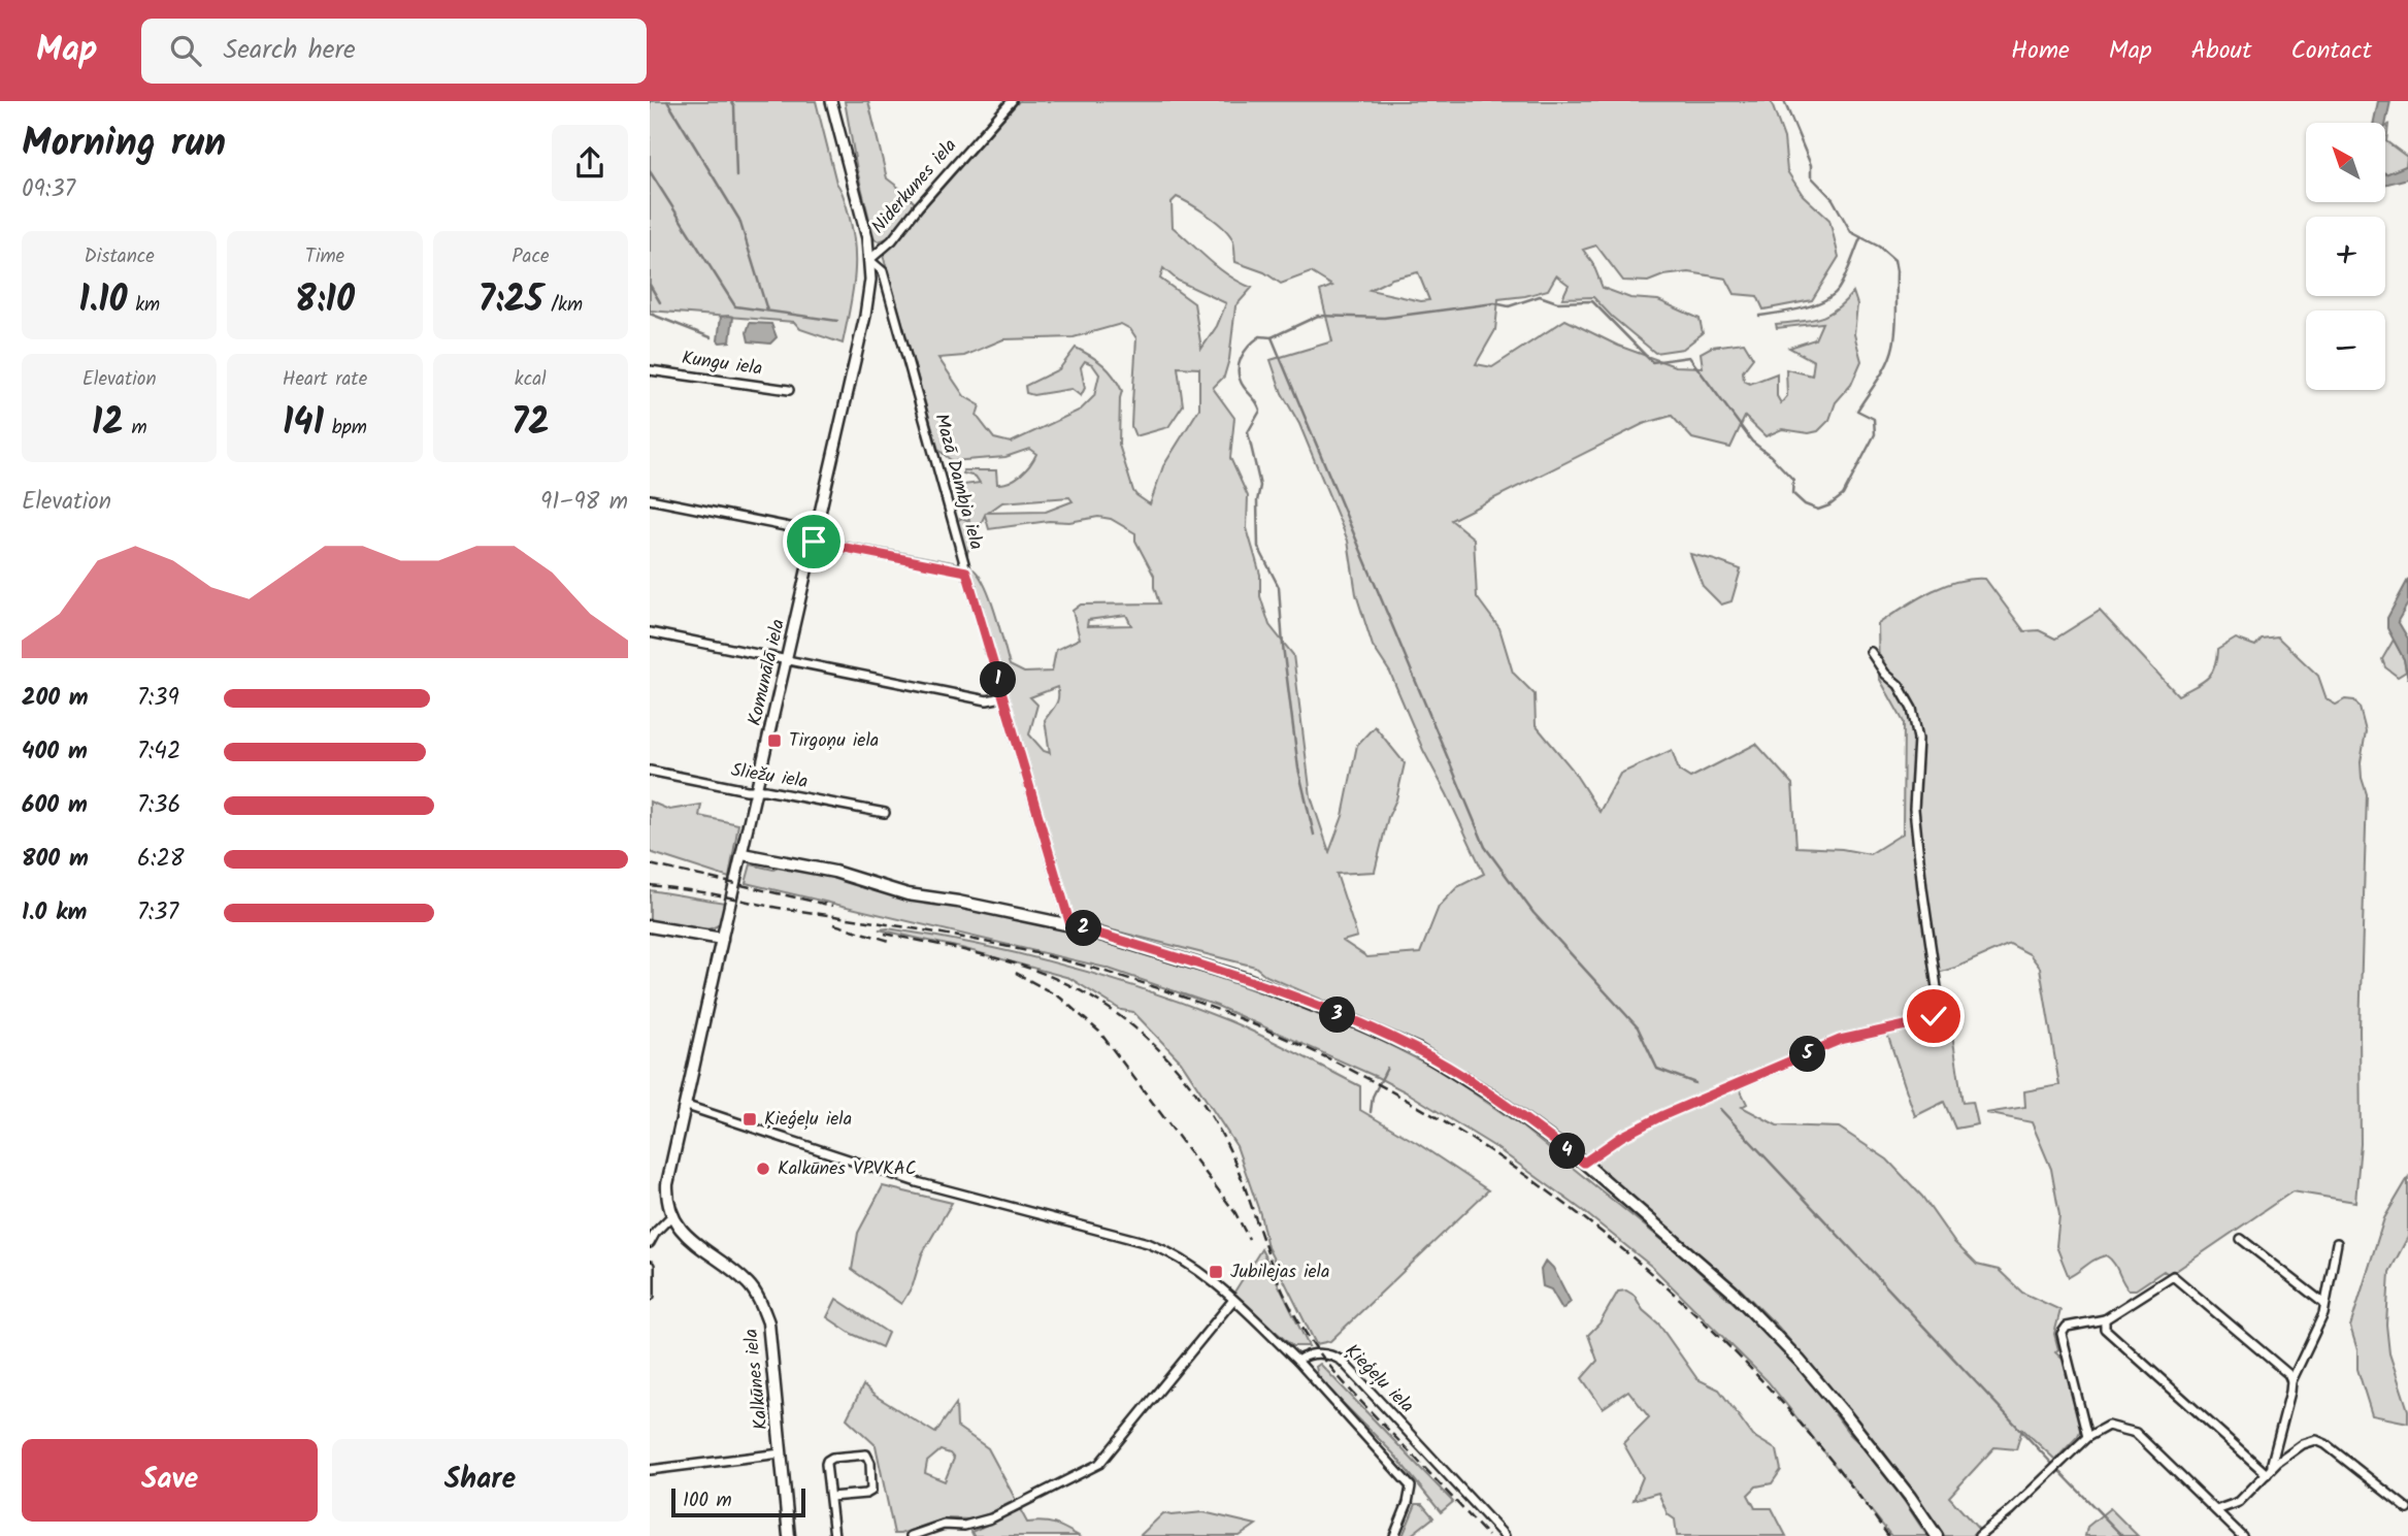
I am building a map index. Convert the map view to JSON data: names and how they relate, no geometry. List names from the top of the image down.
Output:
{
  "streets": {
    "main road": ["Komunālā iela", "Kalkūnes iela"],
    "street": [
      "Niderkunes iela",
      "Kungu iela",
      "Mazā Dambja iela",
      "Sliežu iela",
      "Ķieģeļu iela"
    ]
  },
  "crossings": [
    ["Niderkunes iela", "Mazā Dambja iela"],
    ["Niderkunes iela", "Komunālā iela"],
    ["Mazā Dambja iela", "Komunālā iela"],
    ["Komunālā iela", "Sliežu iela"],
    ["Komunālā iela", "Kalkūnes iela"]
  ],
  "places": {
    "transit": ["Tirgoņu iela", "Ķieģeļu iela", "Jubilejas iela"],
    "other": ["Kalkūnes VPVKAC"]
  },
  "scale_bar": "100 m",
  "north": "top left",
  "page": {
    "header": "Map",
    "search": "Search here",
    "nav": [
      "Home",
      "Map",
      "About",
      "Contact"
    ],
    "heading": ["Morning run", "09:37"],
    "map_buttons": ["+", "−"],
    "stats": [
      ["Distance", "1.10 km"],
      ["Time", "8:10"],
      ["Pace", "7:25 /km"],
      ["Elevation", "12 m"],
      ["Heart rate", "141 bpm"],
      ["kcal", "72"]
    ],
    "chart": ["Elevation", "91–98 m"],
    "pins": [
      "1",
      "2",
      "3",
      "5",
      "4"
    ],
    "list": [
      {
        "name": "200 m",
        "note": "7:39"
      },
      {
        "name": "400 m",
        "note": "7:42"
      },
      {
        "name": "600 m",
        "note": "7:36"
      },
      {
        "name": "800 m",
        "note": "6:28"
      },
      {
        "name": "1.0 km",
        "note": "7:37"
      }
    ],
    "buttons": ["Save", "Share"],
    "scale": "100 m"
  }
}
